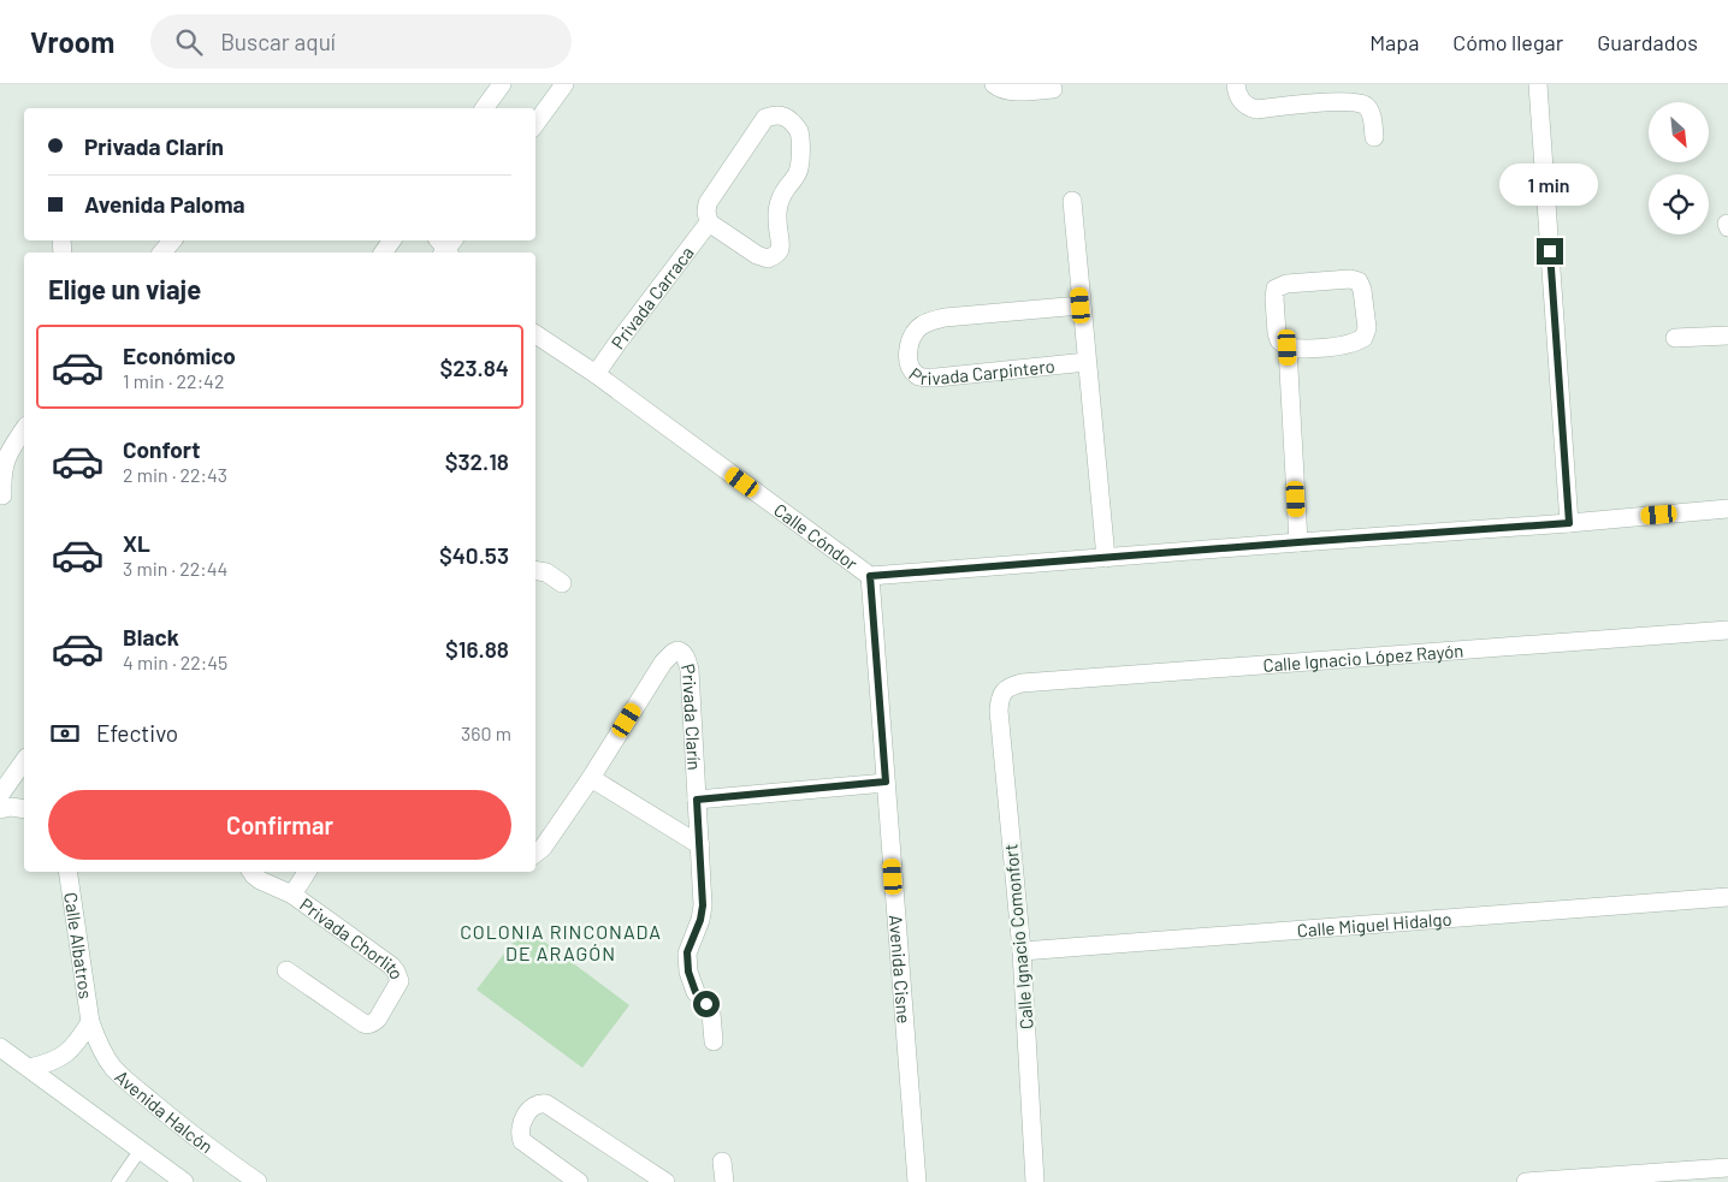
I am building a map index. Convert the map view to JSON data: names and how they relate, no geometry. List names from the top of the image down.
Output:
{
  "streets": {
    "street": [
      "Privada Carraca",
      "Privada Carpintero",
      "Calle Cóndor",
      "Calle Ignacio López Rayón",
      "Privada Clarín",
      "Calle Miguel Hidalgo",
      "Calle Ignacio Comonfort",
      "Privada Chorlito",
      "Calle Albatros",
      "Avenida Cisne",
      "Avenida Halcón"
    ]
  },
  "crossings": [
    ["Privada Carraca", "Calle Cóndor"],
    ["Privada Carpintero", "Calle Cóndor"],
    ["Calle Cóndor", "Avenida Cisne"],
    ["Calle Ignacio López Rayón", "Calle Ignacio Comonfort"],
    ["Calle Miguel Hidalgo", "Calle Ignacio Comonfort"],
    ["Calle Albatros", "Avenida Halcón"]
  ],
  "districts": ["COLONIA RINCONADA DE ARAGÓN"],
  "north": "bottom right",
  "page": {
    "header": "Vroom",
    "search": "Buscar aquí",
    "nav": ["Mapa", "Cómo llegar", "Guardados"],
    "banner": ["Privada Clarín", "Avenida Paloma"],
    "bubble": "1 min",
    "heading": "Elige un viaje",
    "list": [
      {
        "name": "Económico",
        "note": "1 min · 22:42",
        "value": "$23.84"
      },
      {
        "name": "Confort",
        "note": "2 min · 22:43",
        "value": "$32.18"
      },
      {
        "name": "XL",
        "note": "3 min · 22:44",
        "value": "$40.53"
      },
      {
        "name": "Black",
        "note": "4 min · 22:45",
        "value": "$16.88"
      }
    ],
    "pay": ["Efectivo", "360 m"],
    "buttons": "Confirmar"
  }
}
